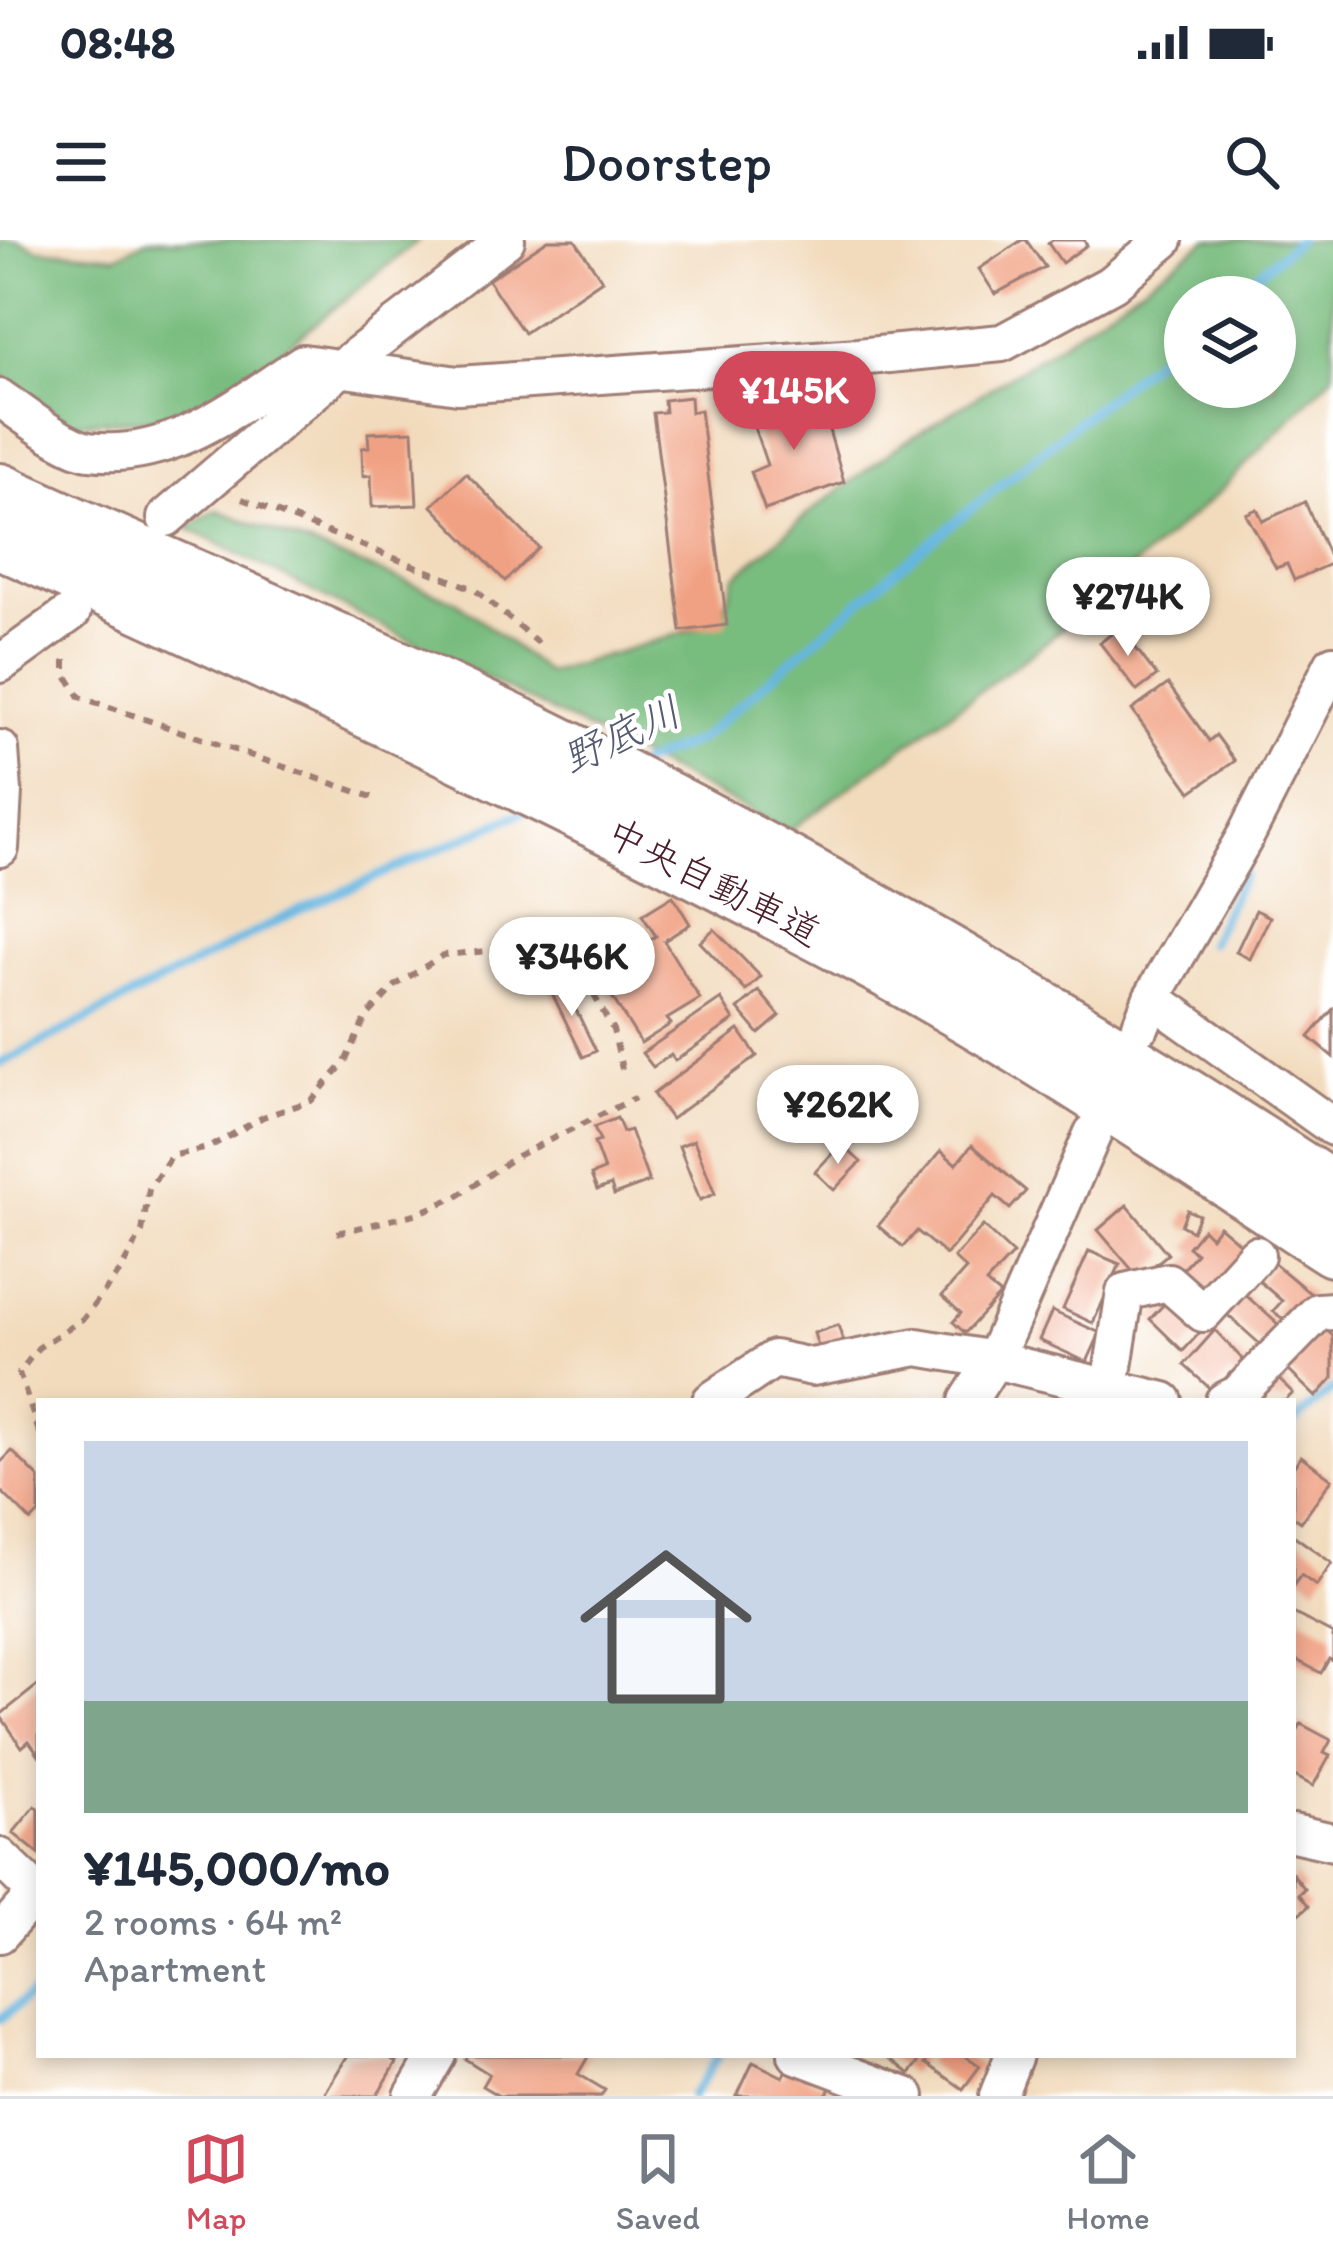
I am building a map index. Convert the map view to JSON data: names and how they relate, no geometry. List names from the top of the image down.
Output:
{
  "streets": {
    "highway": ["中央自動車道"]
  },
  "water": ["野底川"],
  "page": {
    "status": "08:48",
    "header": "Doorstep",
    "price": [
      "¥145K",
      "¥274K",
      "¥346K",
      "¥262K"
    ],
    "list": [
      {
        "name": "¥145,000/mo",
        "note": "2 rooms · 64 m² · Apartment"
      }
    ],
    "tabs": ["Map", "Saved", "Home"]
  }
}
